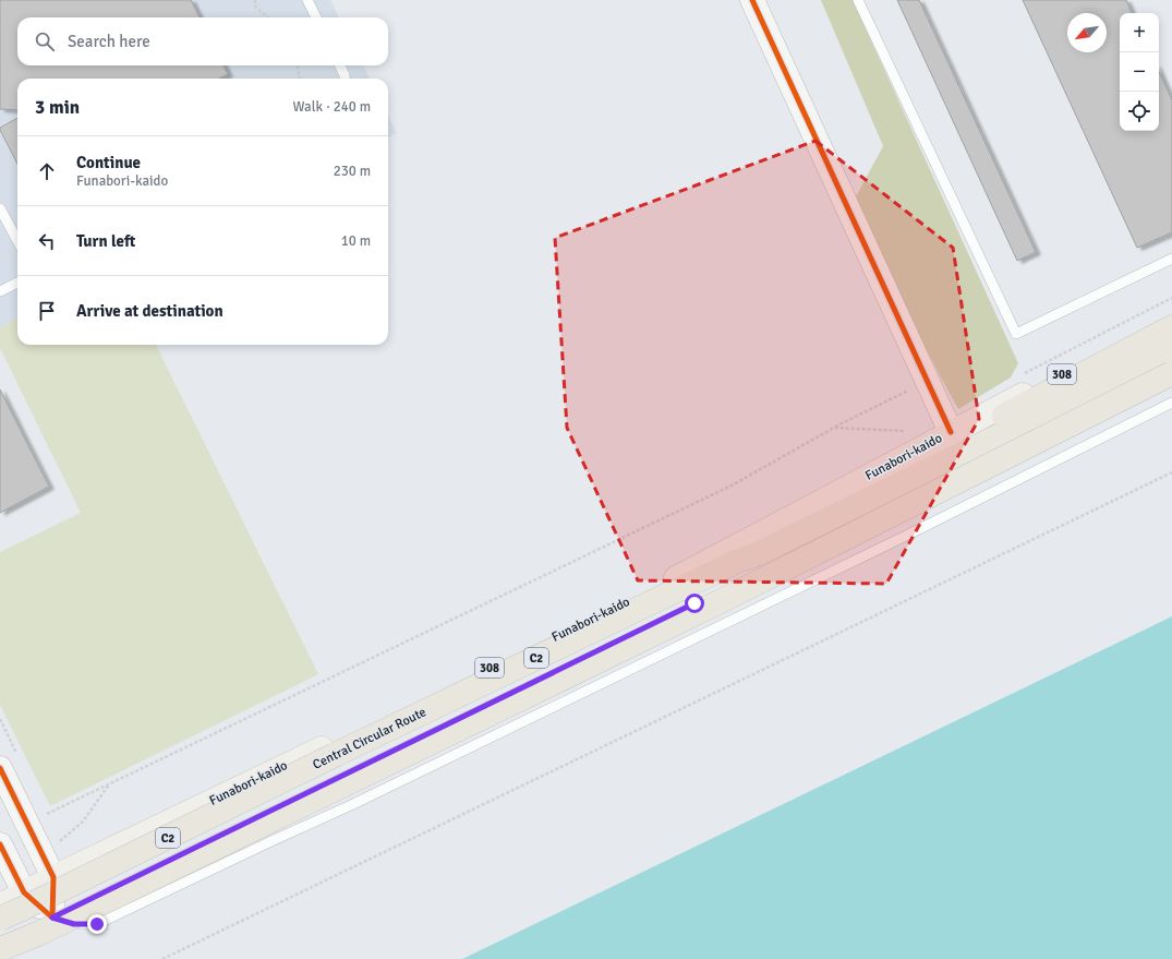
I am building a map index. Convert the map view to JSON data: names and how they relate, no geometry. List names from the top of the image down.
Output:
{
  "streets": {
    "highway": ["C2", "Central Circular Route"],
    "main road": ["308", "Funabori-kaido"]
  },
  "crossings": [
    ["308", "C2"]
  ],
  "north": "bottom left",
  "page": {
    "map_buttons": ["+", "−"],
    "search": "Search here",
    "heading": ["3 min", "Walk · 240 m"],
    "list": [
      ["Continue", "Funabori-kaido", "230 m"],
      ["Turn left", "10 m"],
      "Arrive at destination"
    ]
  }
}
